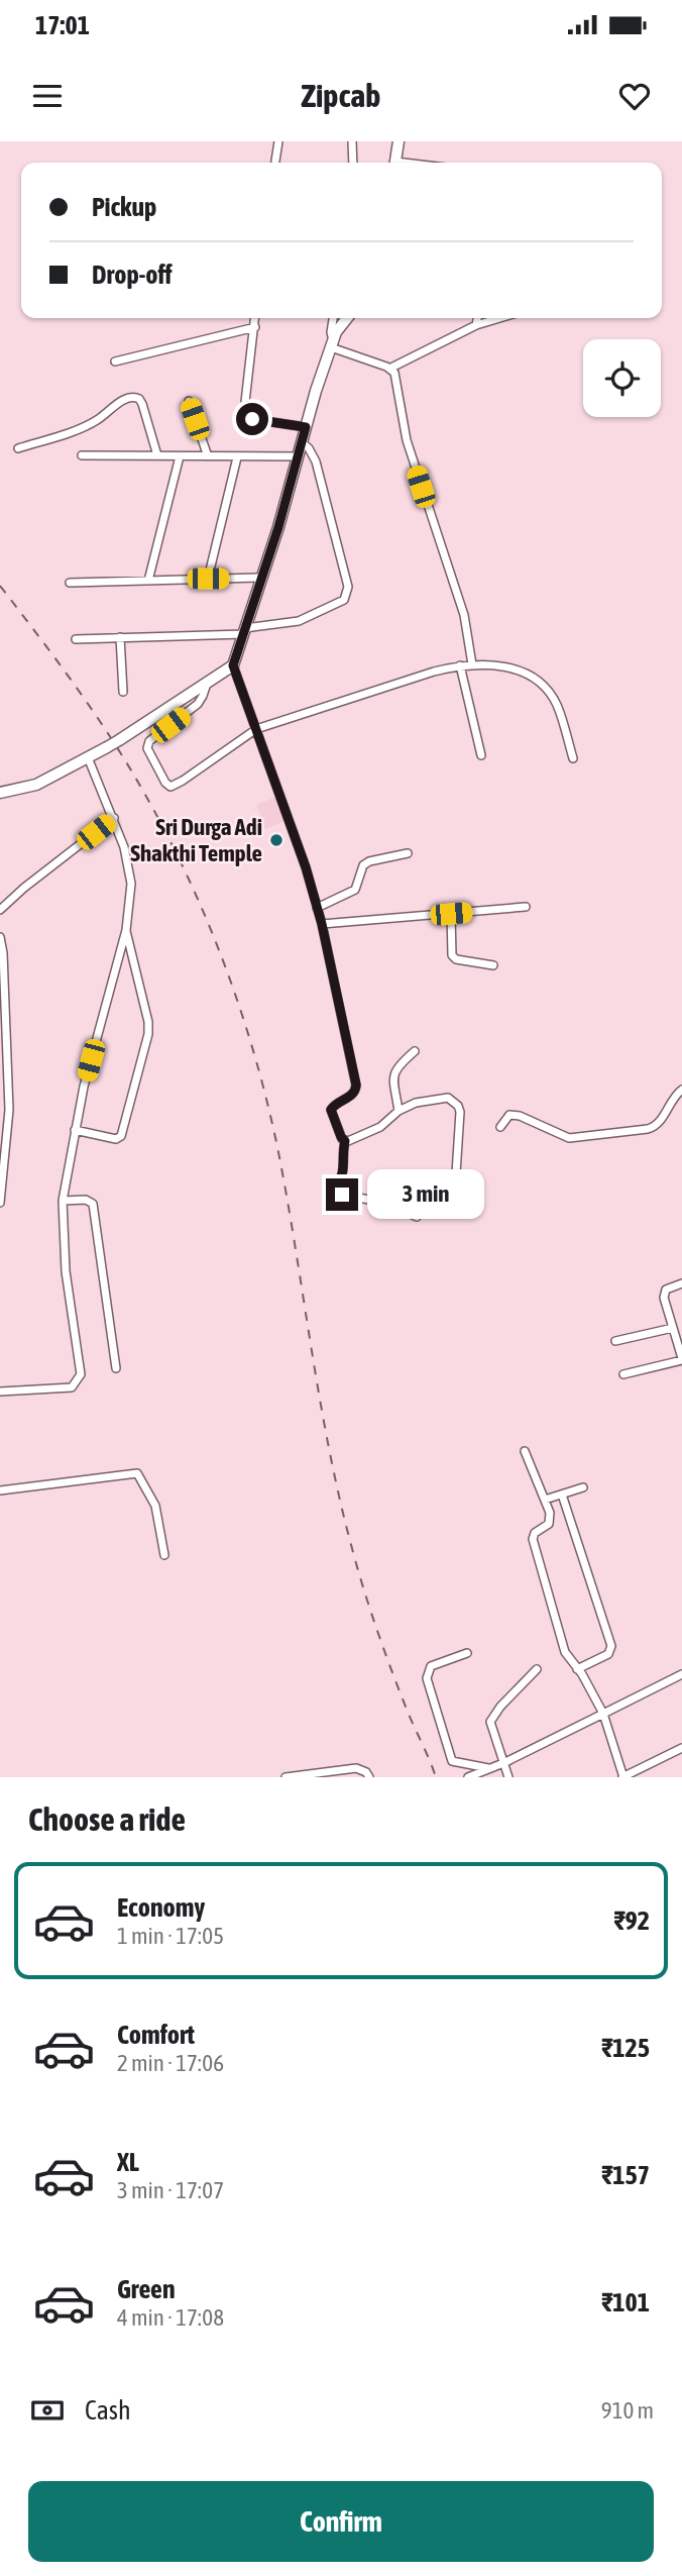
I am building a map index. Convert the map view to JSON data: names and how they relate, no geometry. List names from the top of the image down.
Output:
{
  "places": ["Sri Durga Adi Shakthi Temple"],
  "page": {
    "status": "17:01",
    "header": "Zipcab",
    "banner": ["Pickup", "Drop-off"],
    "bubble": "3 min",
    "heading": "Choose a ride",
    "list": [
      {
        "name": "Economy",
        "note": "1 min · 17:05",
        "value": "₹92"
      },
      {
        "name": "Comfort",
        "note": "2 min · 17:06",
        "value": "₹125"
      },
      {
        "name": "XL",
        "note": "3 min · 17:07",
        "value": "₹157"
      },
      {
        "name": "Green",
        "note": "4 min · 17:08",
        "value": "₹101"
      }
    ],
    "pay": ["Cash", "910 m"],
    "buttons": "Confirm"
  }
}
